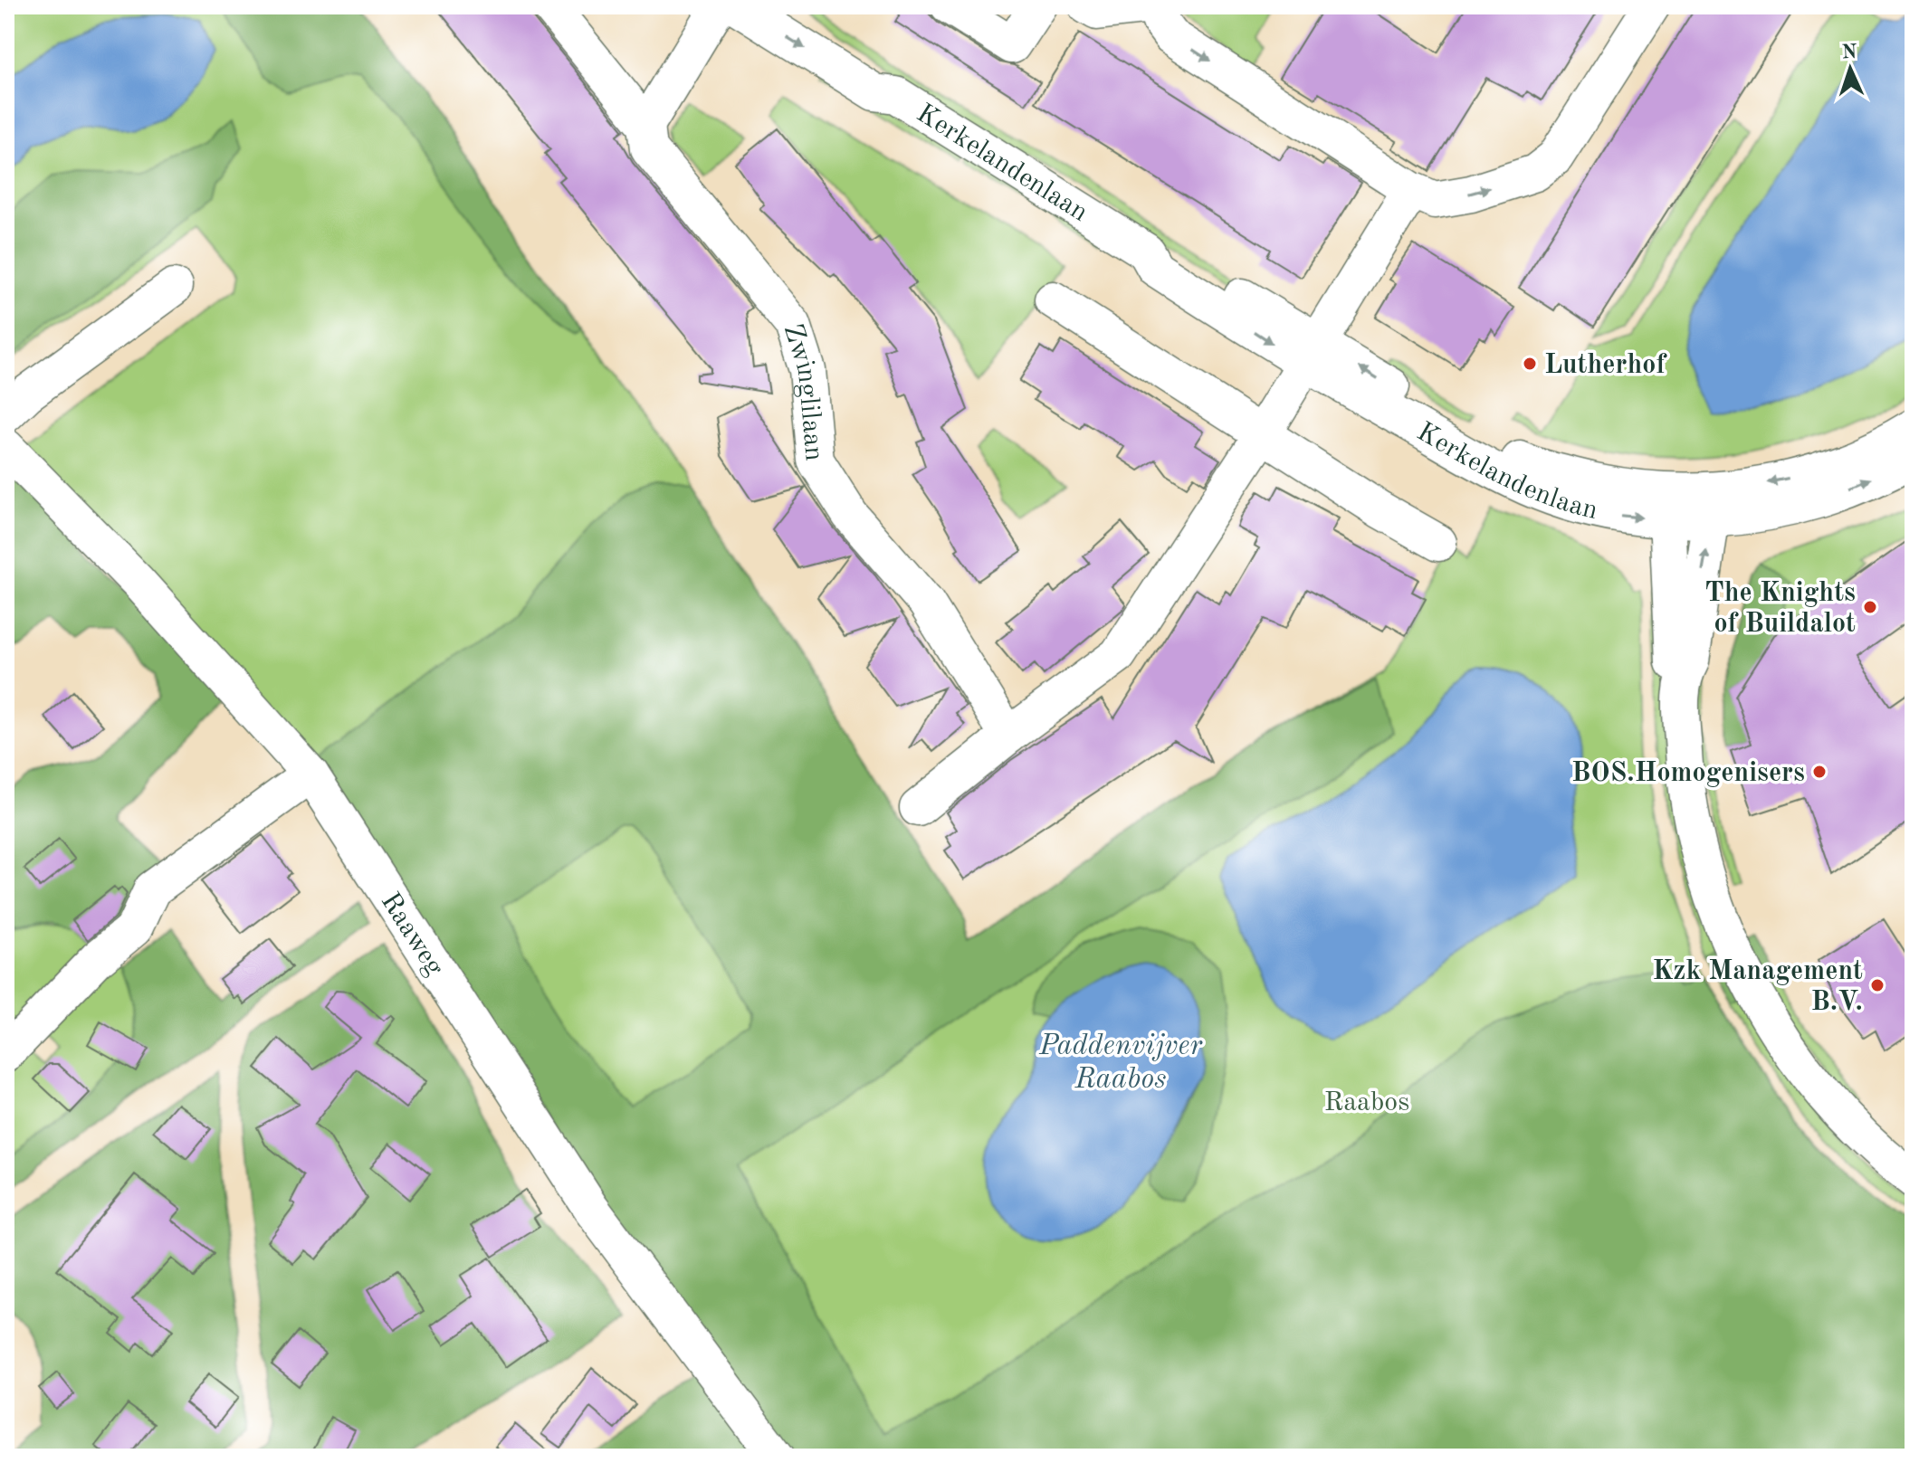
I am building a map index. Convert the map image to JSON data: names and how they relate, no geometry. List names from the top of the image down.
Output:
{
  "streets": {
    "street": ["Kerkelandenlaan", "Zwinglilaan", "Raaweg"]
  },
  "water": ["Paddenvijver Raabos"],
  "parks": ["Raabos"],
  "places": [
    "Lutherhof",
    "The Knights of Buildalot",
    "BOS.Homogenisers",
    "Kzk Management B.V."
  ],
  "north": "top"
}
